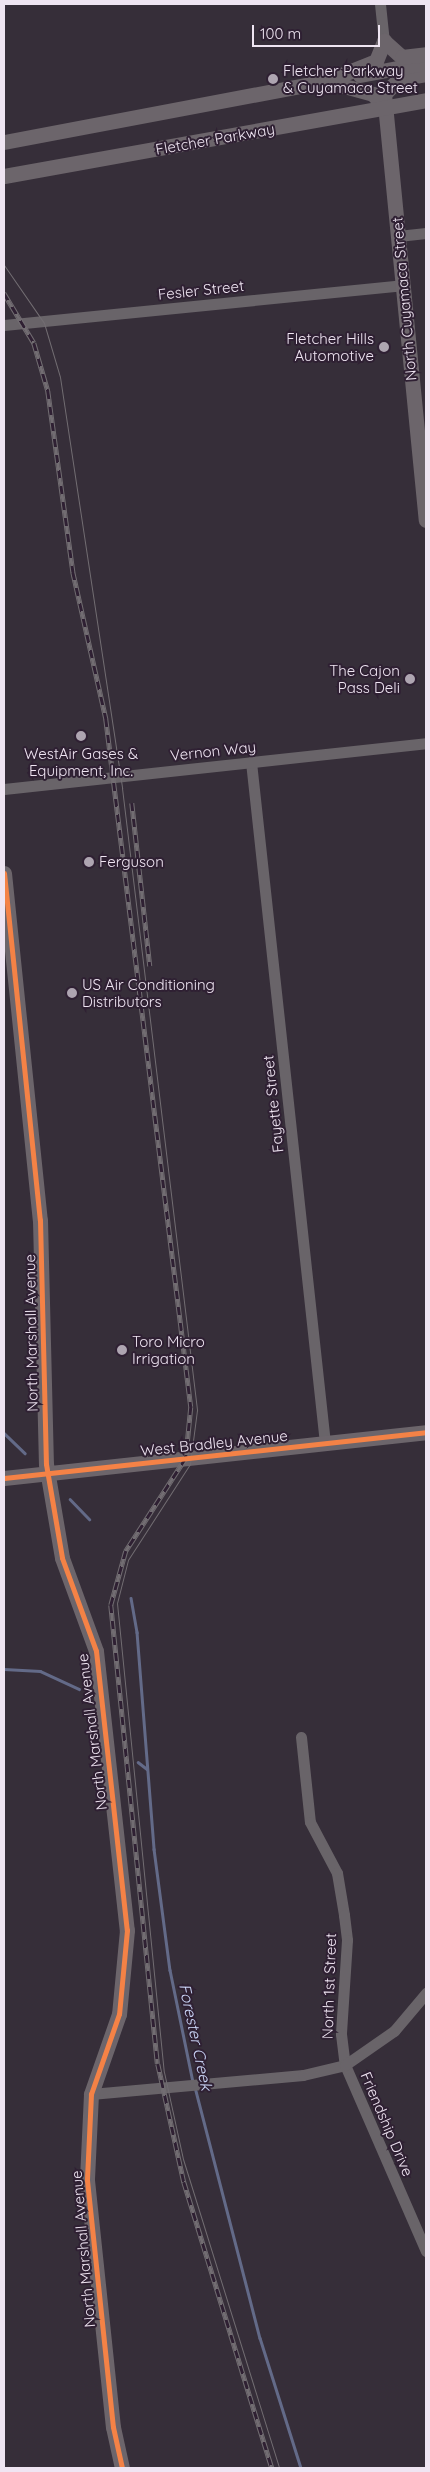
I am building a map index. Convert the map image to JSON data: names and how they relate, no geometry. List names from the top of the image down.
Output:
{
  "streets": {
    "main road": [
      "Fletcher Parkway",
      "North Cuyamaca Street",
      "North Marshall Avenue",
      "West Bradley Avenue"
    ],
    "street": [
      "Fesler Street",
      "Vernon Way",
      "Fayette Street",
      "North 1st Street",
      "Friendship Drive"
    ]
  },
  "crossings": [
    ["Fletcher Parkway", "North Cuyamaca Street"],
    ["Fesler Street", "North Cuyamaca Street"],
    ["Vernon Way", "Fayette Street"],
    ["Fayette Street", "West Bradley Avenue"],
    ["North Marshall Avenue", "West Bradley Avenue"],
    ["North 1st Street", "Friendship Drive"]
  ],
  "water": ["Forester Creek"],
  "places": [
    "Fletcher Parkway & Cuyamaca Street",
    "Fletcher Hills Automotive",
    "The Cajon Pass Deli",
    "WestAir Gases & Equipment, Inc.",
    "Ferguson",
    "US Air Conditioning Distributors",
    "Toro Micro Irrigation"
  ],
  "scale_bar": "100 m"
}
